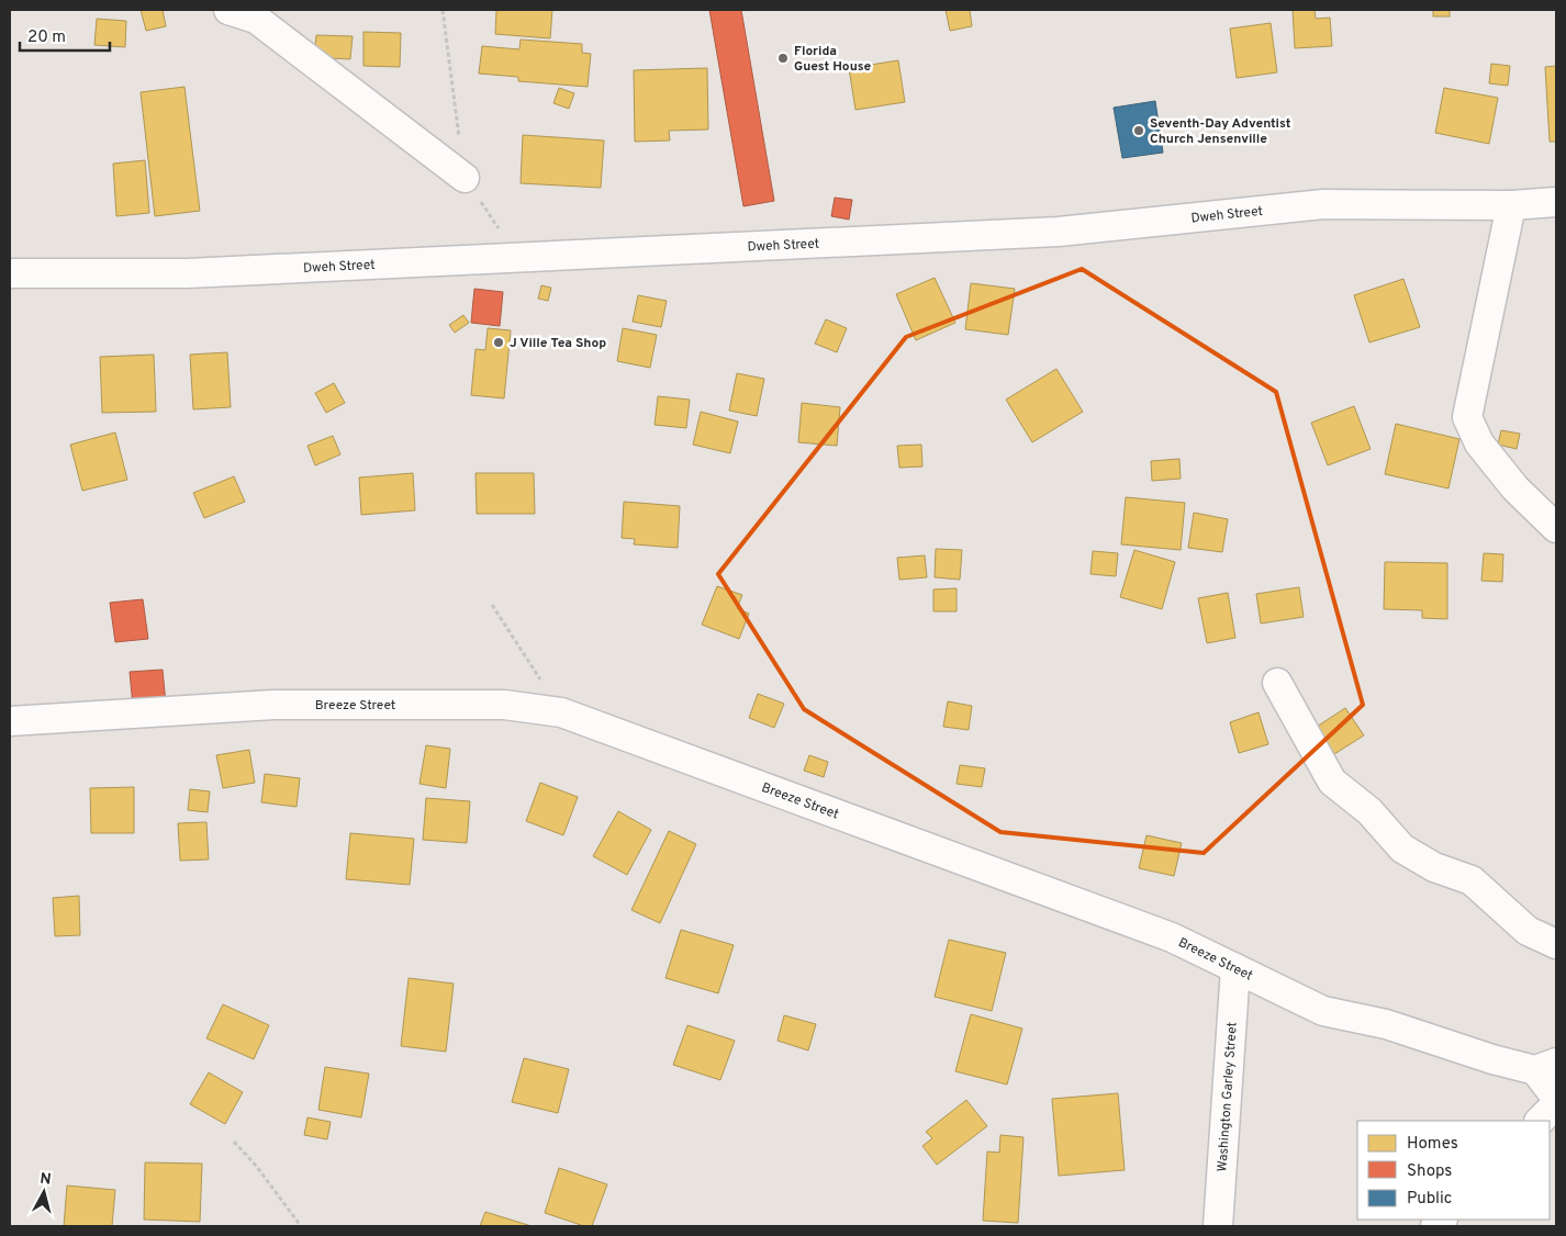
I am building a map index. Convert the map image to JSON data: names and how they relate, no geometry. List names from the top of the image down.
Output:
{
  "streets": {
    "street": ["Dweh Street", "Breeze Street", "Washington Garley Street"]
  },
  "crossings": [
    ["Breeze Street", "Washington Garley Street"]
  ],
  "places": ["Florida Guest House", "Seventh-Day Adventist Church Jensenville", "J Ville Tea Shop"],
  "legend": ["Homes", "Shops", "Public"],
  "scale_bar": "20 m",
  "north": "top"
}
